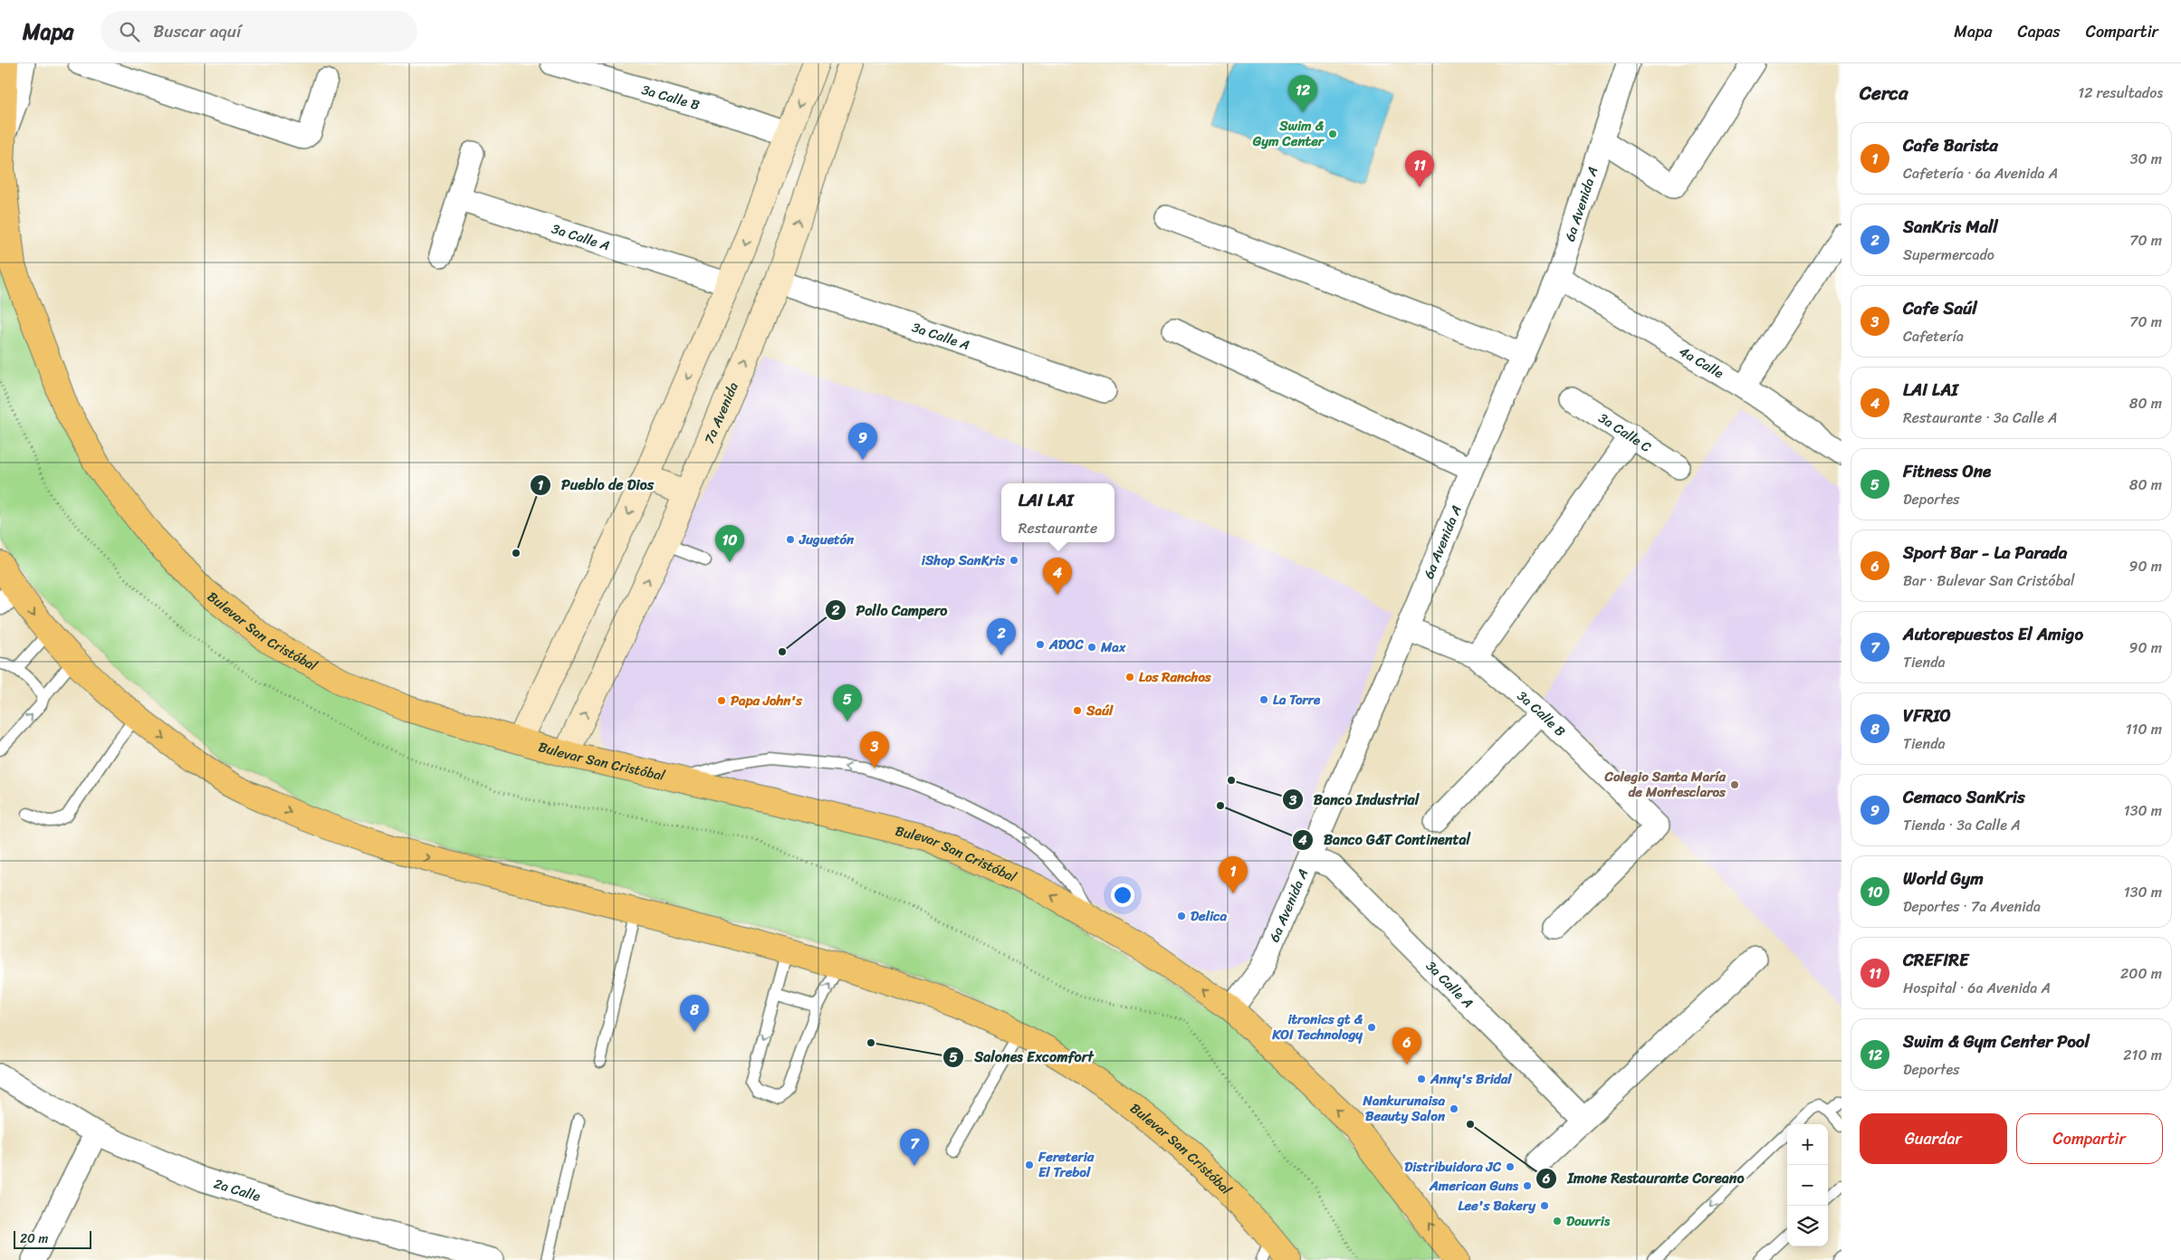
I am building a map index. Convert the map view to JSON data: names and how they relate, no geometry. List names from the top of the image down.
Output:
{
  "streets": {
    "main road": ["Bulevar San Cristóbal"],
    "street": [
      "3a Calle B",
      "6a Avenida A",
      "3a Calle A",
      "4a Calle",
      "7a Avenida",
      "3a Calle C",
      "2a Calle"
    ]
  },
  "crossings": [
    ["3a Calle B", "6a Avenida A"],
    ["6a Avenida A", "3a Calle A"],
    ["6a Avenida A", "4a Calle"],
    ["6a Avenida A", "Bulevar San Cristóbal"],
    ["3a Calle A", "7a Avenida"],
    ["7a Avenida", "Bulevar San Cristóbal"]
  ],
  "places": [
    "Swim & Gym Center",
    "Juguetón",
    "Pueblo de Dios",
    "iShop SanKris",
    "ADOC",
    "Max",
    "Pollo Campero",
    "Los Ranchos",
    "La Torre",
    "Papa John's",
    "Saúl",
    "Banco Industrial",
    "Colegio Santa María de Montesclaros",
    "Banco G&T Continental",
    "Delica",
    "itronics gt & KOI Technology",
    "Salones Excomfort",
    "Anny's Bridal",
    "Nankurunaisa Beauty Salon",
    "Imone Restaurante Coreano",
    "Fereteria El Trebol",
    "Distribuidora JC",
    "American Guns",
    "Lee's Bakery",
    "Douvris"
  ],
  "scale_bar": "20 m",
  "page": {
    "header": "Mapa",
    "search": "Buscar aquí",
    "nav": ["Mapa", "Capas", "Compartir"],
    "heading": ["Cerca", "12 resultados"],
    "pins": [
      "12",
      "11",
      "9",
      "10",
      "4",
      "2",
      "5",
      "3",
      "1",
      "8",
      "6",
      "7"
    ],
    "list": [
      {
        "mark": "1",
        "name": "Cafe Barista",
        "note": "Cafetería · 6a Avenida A",
        "value": "30 m"
      },
      {
        "mark": "2",
        "name": "SanKris Mall",
        "note": "Supermercado",
        "value": "70 m"
      },
      {
        "mark": "3",
        "name": "Cafe Saúl",
        "note": "Cafetería",
        "value": "70 m"
      },
      {
        "mark": "4",
        "name": "LAI LAI",
        "note": "Restaurante · 3a Calle A",
        "value": "80 m"
      },
      {
        "mark": "5",
        "name": "Fitness One",
        "note": "Deportes",
        "value": "80 m"
      },
      {
        "mark": "6",
        "name": "Sport Bar - La Parada",
        "note": "Bar · Bulevar San Cristóbal",
        "value": "90 m"
      },
      {
        "mark": "7",
        "name": "Autorepuestos El Amigo",
        "note": "Tienda",
        "value": "90 m"
      },
      {
        "mark": "8",
        "name": "VFRIO",
        "note": "Tienda",
        "value": "110 m"
      },
      {
        "mark": "9",
        "name": "Cemaco SanKris",
        "note": "Tienda · 3a Calle A",
        "value": "130 m"
      },
      {
        "mark": "10",
        "name": "World Gym",
        "note": "Deportes · 7a Avenida",
        "value": "130 m"
      },
      {
        "mark": "11",
        "name": "CREFIRE",
        "note": "Hospital · 6a Avenida A",
        "value": "200 m"
      },
      {
        "mark": "12",
        "name": "Swim & Gym Center Pool",
        "note": "Deportes",
        "value": "210 m"
      }
    ],
    "popup": ["LAI LAI", "Restaurante"],
    "buttons": ["Guardar", "Compartir"],
    "map_buttons": ["+", "−"],
    "scale": "20 m"
  }
}
